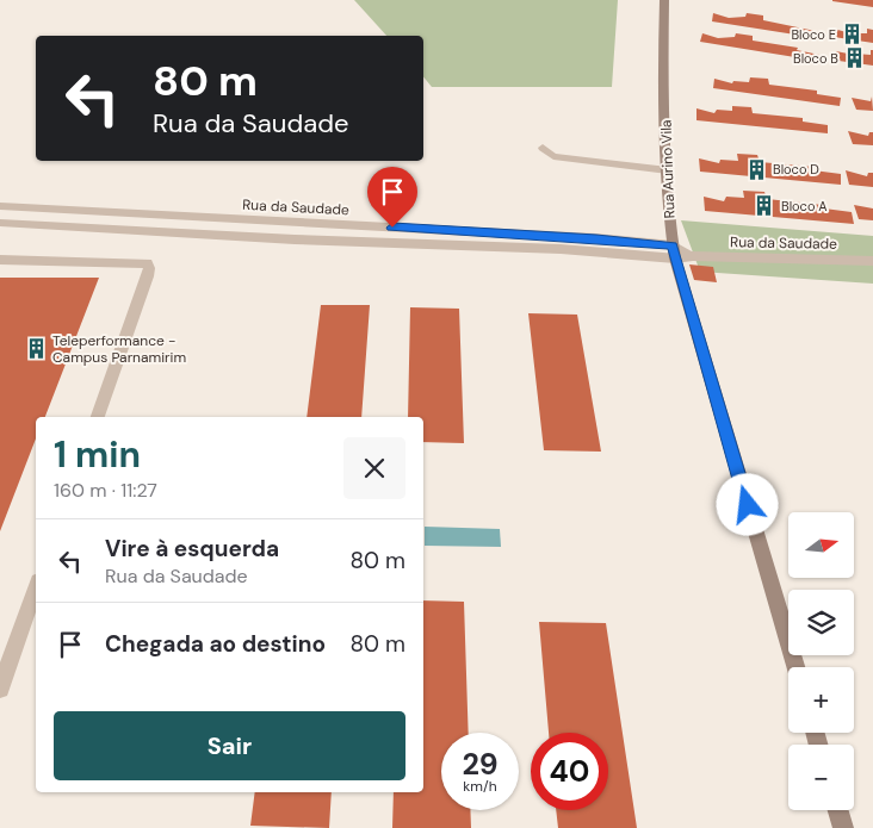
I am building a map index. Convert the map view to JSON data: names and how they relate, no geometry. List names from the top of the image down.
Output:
{
  "streets": {
    "street": ["Rua Aurino Vila", "Rua da Saudade"]
  },
  "crossings": [
    ["Rua Aurino Vila", "Rua da Saudade"]
  ],
  "places": {
    "building": [
      "Bloco E",
      "Bloco B",
      "Bloco D",
      "Bloco A",
      "Teleperformance - Campus Parnamirim"
    ]
  },
  "north": "right",
  "page": {
    "turn": ["80 m", "Rua da Saudade"],
    "heading": ["1 min", "160 m · 11:27"],
    "map_buttons": ["+", "−"],
    "list": [
      {
        "name": "Vire à esquerda",
        "note": "Rua da Saudade",
        "value": "80 m"
      },
      {
        "name": "Chegada ao destino",
        "value": "80 m"
      }
    ],
    "buttons": "Sair",
    "speed": "29 km/h",
    "limit": "40"
  }
}
